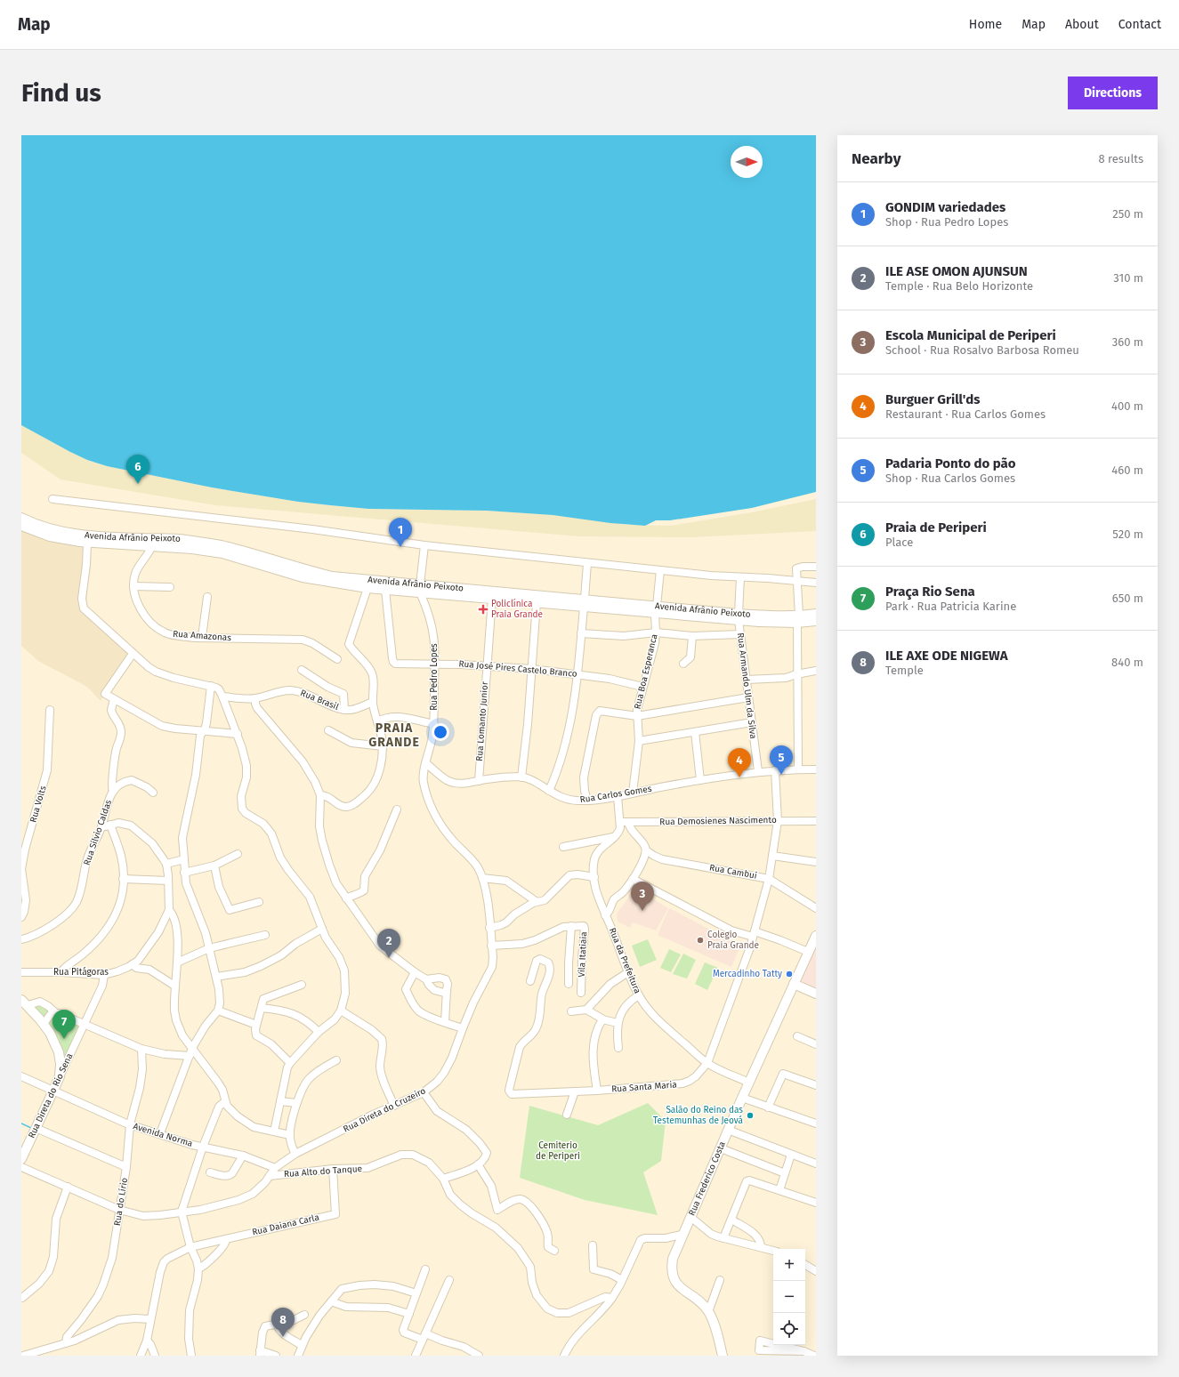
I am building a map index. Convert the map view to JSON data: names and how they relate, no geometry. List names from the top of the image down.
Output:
{
  "streets": {
    "main road": ["Avenida Afrânio Peixoto", "Rua Direta do Rio Sena", "Rua Frederico Costa"],
    "street": [
      "Rua Amazonas",
      "Rua José Pires Castelo Branco",
      "Rua Boa Esperanca",
      "Rua Pedro Lopes",
      "Rua Armando Ulm da Silva",
      "Rua Brasil",
      "Rua Lomanto Junior",
      "Rua Carlos Gomes",
      "Rua Volts",
      "Rua Demosienes Nascimento",
      "Rua Sílvio Caldas",
      "Rua Cambuí",
      "Vila Itatiaia",
      "Rua da Prefeitura",
      "Rua Pitágoras",
      "Rua Santa Maria",
      "Rua Direta do Cruzeiro",
      "Avenida Norma",
      "Rua Alto do Tanque",
      "Rua do Lírio",
      "Rua Daiana Carla"
    ]
  },
  "crossings": [
    ["Avenida Afrânio Peixoto", "Rua Amazonas"],
    ["Avenida Afrânio Peixoto", "Rua José Pires Castelo Branco"],
    ["Avenida Afrânio Peixoto", "Rua Boa Esperanca"],
    ["Avenida Afrânio Peixoto", "Rua Pedro Lopes"],
    ["Avenida Afrânio Peixoto", "Rua Armando Ulm da Silva"],
    ["Avenida Afrânio Peixoto", "Rua Lomanto Junior"],
    ["Rua José Pires Castelo Branco", "Rua Boa Esperanca"],
    ["Rua José Pires Castelo Branco", "Rua Pedro Lopes"],
    ["Rua José Pires Castelo Branco", "Rua Lomanto Junior"],
    ["Rua Boa Esperanca", "Rua Carlos Gomes"],
    ["Rua Pedro Lopes", "Rua Carlos Gomes"],
    ["Rua Pedro Lopes", "Rua Direta do Cruzeiro"],
    ["Rua Armando Ulm da Silva", "Rua Carlos Gomes"],
    ["Rua Lomanto Junior", "Rua Carlos Gomes"],
    ["Rua Carlos Gomes", "Rua Santa Maria"],
    ["Rua Carlos Gomes", "Rua Direta do Cruzeiro"],
    ["Rua Demosienes Nascimento", "Rua Santa Maria"],
    ["Rua Sílvio Caldas", "Rua Pitágoras"],
    ["Rua Cambuí", "Rua Santa Maria"],
    ["Vila Itatiaia", "Rua Direta do Cruzeiro"],
    ["Rua da Prefeitura", "Rua Santa Maria"],
    ["Rua da Prefeitura", "Rua Frederico Costa"],
    ["Rua Pitágoras", "Rua Direta do Rio Sena"],
    ["Rua Direta do Rio Sena", "Avenida Norma"],
    ["Rua Direta do Cruzeiro", "Avenida Norma"],
    ["Rua Direta do Cruzeiro", "Rua Alto do Tanque"],
    ["Rua Direta do Cruzeiro", "Rua do Lírio"],
    ["Avenida Norma", "Rua do Lírio"],
    ["Rua Alto do Tanque", "Rua Daiana Carla"]
  ],
  "districts": ["PRAIA GRANDE"],
  "parks": ["Cemiterio de Periperi"],
  "places": {
    "health": ["Policlínica Praia Grande"],
    "other": ["Colegio Praia Grande", "Mercadinho Tatty", "Salão do Reino das Testemunhas de Jeová"]
  },
  "north": "right",
  "page": {
    "header": "Map",
    "nav": [
      "Home",
      "Map",
      "About",
      "Contact"
    ],
    "buttons": "Directions",
    "title": "Find us",
    "heading": ["Nearby", "8 results"],
    "list": [
      {
        "mark": "1",
        "name": "GONDIM variedades",
        "note": "Shop · Rua Pedro Lopes",
        "value": "250 m"
      },
      {
        "mark": "2",
        "name": "ILE ASE OMON AJUNSUN",
        "note": "Temple · Rua Belo Horizonte",
        "value": "310 m"
      },
      {
        "mark": "3",
        "name": "Escola Municipal de Periperi",
        "note": "School · Rua Rosalvo Barbosa Romeu",
        "value": "360 m"
      },
      {
        "mark": "4",
        "name": "Burguer Grill'ds",
        "note": "Restaurant · Rua Carlos Gomes",
        "value": "400 m"
      },
      {
        "mark": "5",
        "name": "Padaria Ponto do pão",
        "note": "Shop · Rua Carlos Gomes",
        "value": "460 m"
      },
      {
        "mark": "6",
        "name": "Praia de Periperi",
        "note": "Place",
        "value": "520 m"
      },
      {
        "mark": "7",
        "name": "Praça Rio Sena",
        "note": "Park · Rua Patricia Karine",
        "value": "650 m"
      },
      {
        "mark": "8",
        "name": "ILE AXE ODE NIGEWA",
        "note": "Temple",
        "value": "840 m"
      }
    ],
    "pins": [
      "6",
      "1",
      "5",
      "4",
      "3",
      "2",
      "7",
      "8"
    ],
    "map_buttons": ["+", "−"]
  }
}
